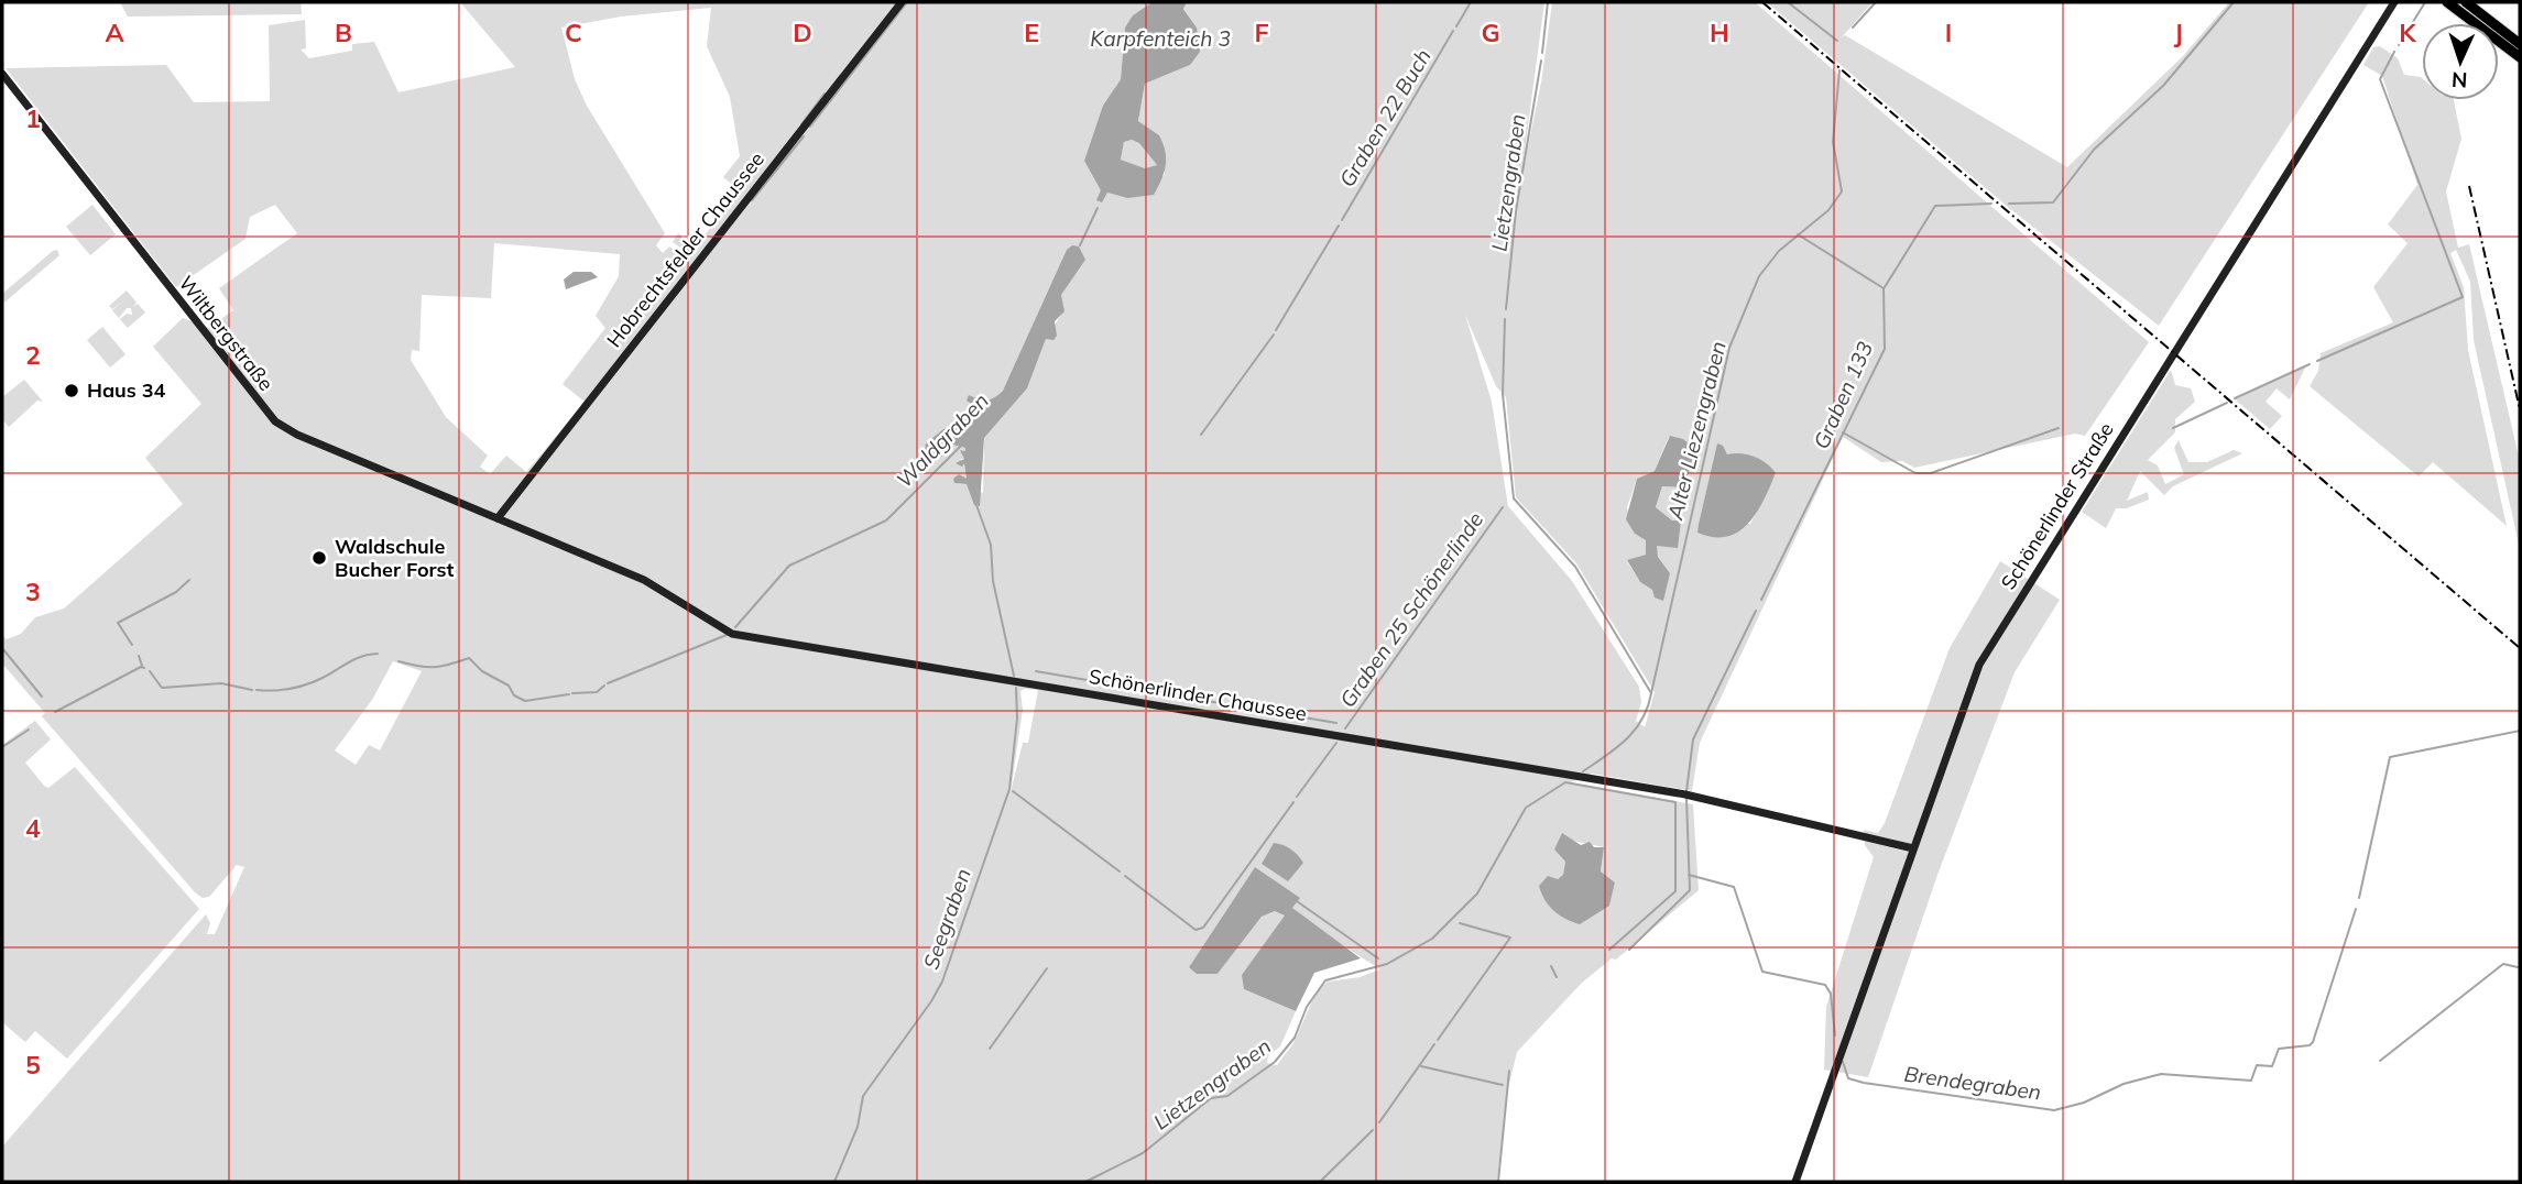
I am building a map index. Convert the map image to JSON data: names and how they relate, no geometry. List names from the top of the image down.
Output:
{
  "streets": {
    "main road": [
      "Hobrechtsfelder Chaussee",
      "Wiltbergstraße",
      "Schönerlinder Straße",
      "Schönerlinder Chaussee"
    ]
  },
  "crossings": [
    ["Hobrechtsfelder Chaussee", "Wiltbergstraße"],
    ["Hobrechtsfelder Chaussee", "Schönerlinder Chaussee"],
    ["Wiltbergstraße", "Schönerlinder Chaussee"],
    ["Schönerlinder Straße", "Schönerlinder Chaussee"]
  ],
  "water": [
    "Karpfenteich 3",
    "Graben 22 Buch",
    "Lietzengraben",
    "Graben 133",
    "Alter Liezengraben",
    "Waldgraben",
    "Graben 25 Schönerlinde",
    "Seegraben",
    "Brendegraben"
  ],
  "places": ["Haus 34", "Waldschule Bucher Forst"],
  "north": "bottom",
  "grid": {
    "columns": [
      "A",
      "B",
      "C",
      "D",
      "E",
      "F",
      "G",
      "H",
      "I",
      "J",
      "K"
    ],
    "rows": [
      "1",
      "2",
      "3",
      "4",
      "5"
    ]
  }
}
